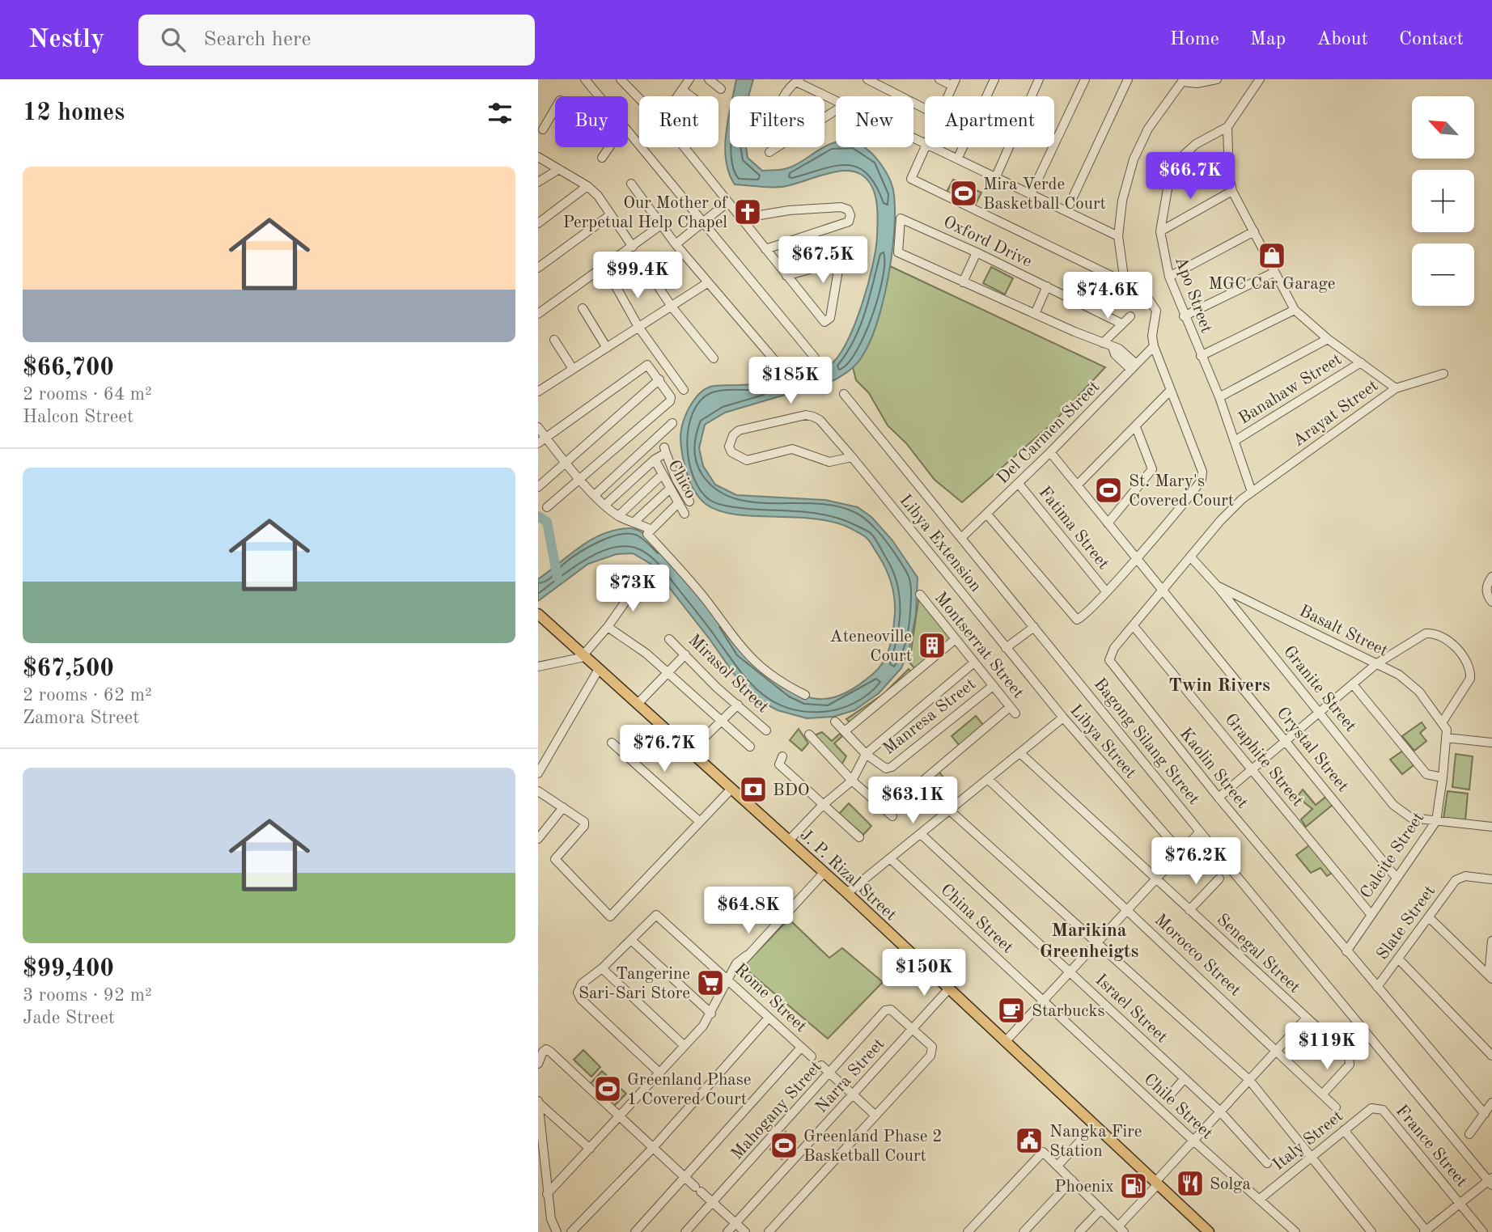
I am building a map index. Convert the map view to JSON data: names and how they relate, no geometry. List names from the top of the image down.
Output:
{
  "streets": {
    "main road": ["J. P. Rizal Street"],
    "street": [
      "Oxford Drive",
      "Apo Street",
      "Banahaw Street",
      "Arayat Street",
      "Del Carmen Street",
      "Chico",
      "Fatima Street",
      "Libya Extension",
      "Basalt Street",
      "Montserrat Street",
      "Mirasol Street",
      "Granite Street",
      "Manresa Street",
      "Libya Street",
      "Bagong Silang Street",
      "Crystal Street",
      "Graphite Street",
      "Kaolin Street",
      "Calcite Street",
      "China Street",
      "Slate Street",
      "Senegal Street",
      "Morocco Street",
      "Rome Street",
      "Israel Street",
      "Narra Street",
      "Chile Street",
      "Mahogany Street",
      "Italy Street",
      "France Street"
    ]
  },
  "crossings": [
    ["Apo Street", "Banahaw Street"],
    ["Apo Street", "Arayat Street"],
    ["Apo Street", "Kaolin Street"],
    ["Arayat Street", "Kaolin Street"],
    ["Del Carmen Street", "Fatima Street"],
    ["Del Carmen Street", "Bagong Silang Street"],
    ["Del Carmen Street", "Crystal Street"],
    ["Libya Extension", "Libya Street"],
    ["Basalt Street", "Granite Street"],
    ["Basalt Street", "Calcite Street"],
    ["Montserrat Street", "Manresa Street"],
    ["Granite Street", "Kaolin Street"],
    ["Granite Street", "Calcite Street"],
    ["Crystal Street", "Kaolin Street"],
    ["Crystal Street", "Calcite Street"],
    ["Graphite Street", "Kaolin Street"],
    ["Graphite Street", "Calcite Street"],
    ["Kaolin Street", "Calcite Street"],
    ["Kaolin Street", "Slate Street"],
    ["J. P. Rizal Street", "Narra Street"],
    ["China Street", "Chile Street"],
    ["Senegal Street", "Morocco Street"],
    ["Narra Street", "Mahogany Street"],
    ["Chile Street", "Italy Street"],
    ["Italy Street", "France Street"]
  ],
  "districts": ["Twin Rivers", "Marikina Greenheigts"],
  "places": {
    "sports": [
      "Mira Verde Basketball Court",
      "St. Mary's Covered Court",
      "Greenland Phase 1 Covered Court",
      "Greenland Phase 2 Basketball Court"
    ],
    "church": ["Our Mother of Perpetual Help Chapel"],
    "shop": ["MGC Car Garage"],
    "building": ["Ateneoville Court"],
    "bank": ["BDO"],
    "supermarket": ["Tangerine Sari-Sari Store"],
    "cafe": ["Starbucks"],
    "public building": ["Nangka Fire Station"],
    "restaurant": ["Solga"],
    "fuel station": ["Phoenix"]
  },
  "north": "top left",
  "page": {
    "header": "Nestly",
    "search": "Search here",
    "nav": [
      "Home",
      "Map",
      "About",
      "Contact"
    ],
    "heading": "12 homes",
    "map_buttons": ["+", "−"],
    "chip": [
      "Buy",
      "Rent",
      "Filters",
      "New",
      "Apartment"
    ],
    "list": [
      {
        "name": "$66,700",
        "note": "2 rooms · 64 m² · Halcon Street"
      },
      {
        "name": "$67,500",
        "note": "2 rooms · 62 m² · Zamora Street"
      },
      {
        "name": "$99,400",
        "note": "3 rooms · 92 m² · Jade Street"
      }
    ],
    "price": [
      "$66.7K",
      "$67.5K",
      "$99.4K",
      "$74.6K",
      "$185K",
      "$73K",
      "$76.7K",
      "$63.1K",
      "$76.2K",
      "$64.8K",
      "$150K",
      "$119K"
    ]
  }
}
